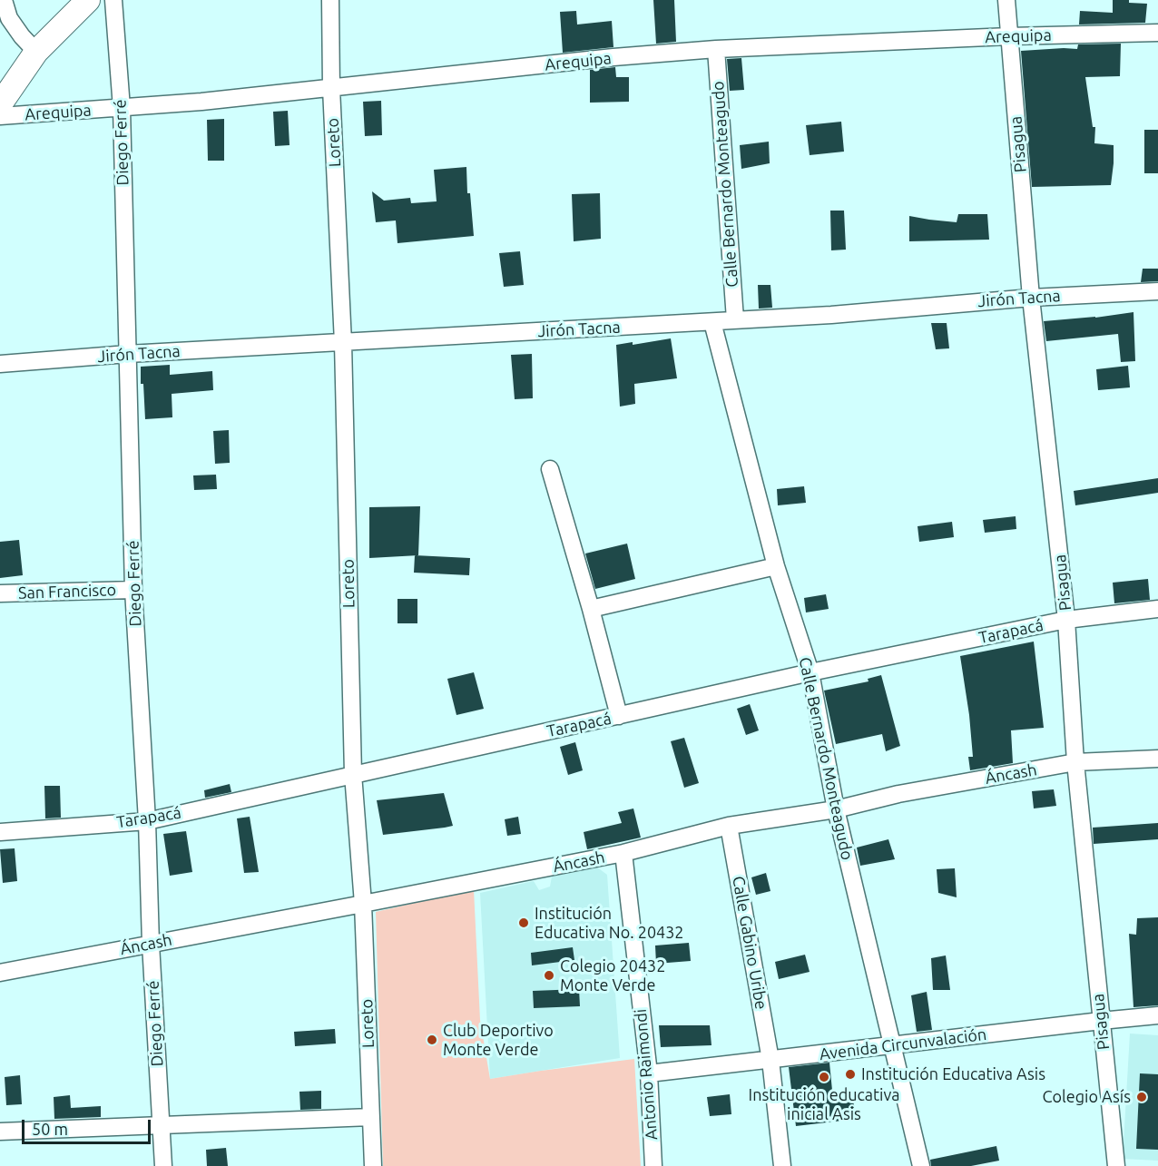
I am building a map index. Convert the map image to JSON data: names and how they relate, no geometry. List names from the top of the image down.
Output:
{
  "streets": {
    "street": [
      "Arequipa",
      "Diego Ferré",
      "Loreto",
      "Pisagua",
      "Calle Bernardo Monteagudo",
      "Jirón Tacna",
      "San Francisco",
      "Tarapacá",
      "Áncash",
      "Calle Gabino Uribe",
      "Avenida Circunvalación",
      "Antonio Raimondi"
    ]
  },
  "crossings": [
    ["Arequipa", "Diego Ferré"],
    ["Arequipa", "Loreto"],
    ["Arequipa", "Pisagua"],
    ["Arequipa", "Calle Bernardo Monteagudo"],
    ["Diego Ferré", "Jirón Tacna"],
    ["Diego Ferré", "San Francisco"],
    ["Diego Ferré", "Tarapacá"],
    ["Diego Ferré", "Áncash"],
    ["Loreto", "Jirón Tacna"],
    ["Loreto", "Tarapacá"],
    ["Loreto", "Áncash"],
    ["Pisagua", "Jirón Tacna"],
    ["Pisagua", "Tarapacá"],
    ["Pisagua", "Áncash"],
    ["Pisagua", "Avenida Circunvalación"],
    ["Calle Bernardo Monteagudo", "Jirón Tacna"],
    ["Calle Bernardo Monteagudo", "Tarapacá"],
    ["Calle Bernardo Monteagudo", "Áncash"],
    ["Calle Bernardo Monteagudo", "Avenida Circunvalación"],
    ["Áncash", "Calle Gabino Uribe"],
    ["Áncash", "Antonio Raimondi"],
    ["Calle Gabino Uribe", "Avenida Circunvalación"],
    ["Avenida Circunvalación", "Antonio Raimondi"]
  ],
  "places": [
    "Institución Educativa No. 20432",
    "Colegio 20432 Monte Verde",
    "Club Deportivo Monte Verde",
    "Institución Educativa Asis",
    "Institución educativa inicial Asis",
    "Colegio Asís"
  ],
  "scale_bar": "50 m"
}
